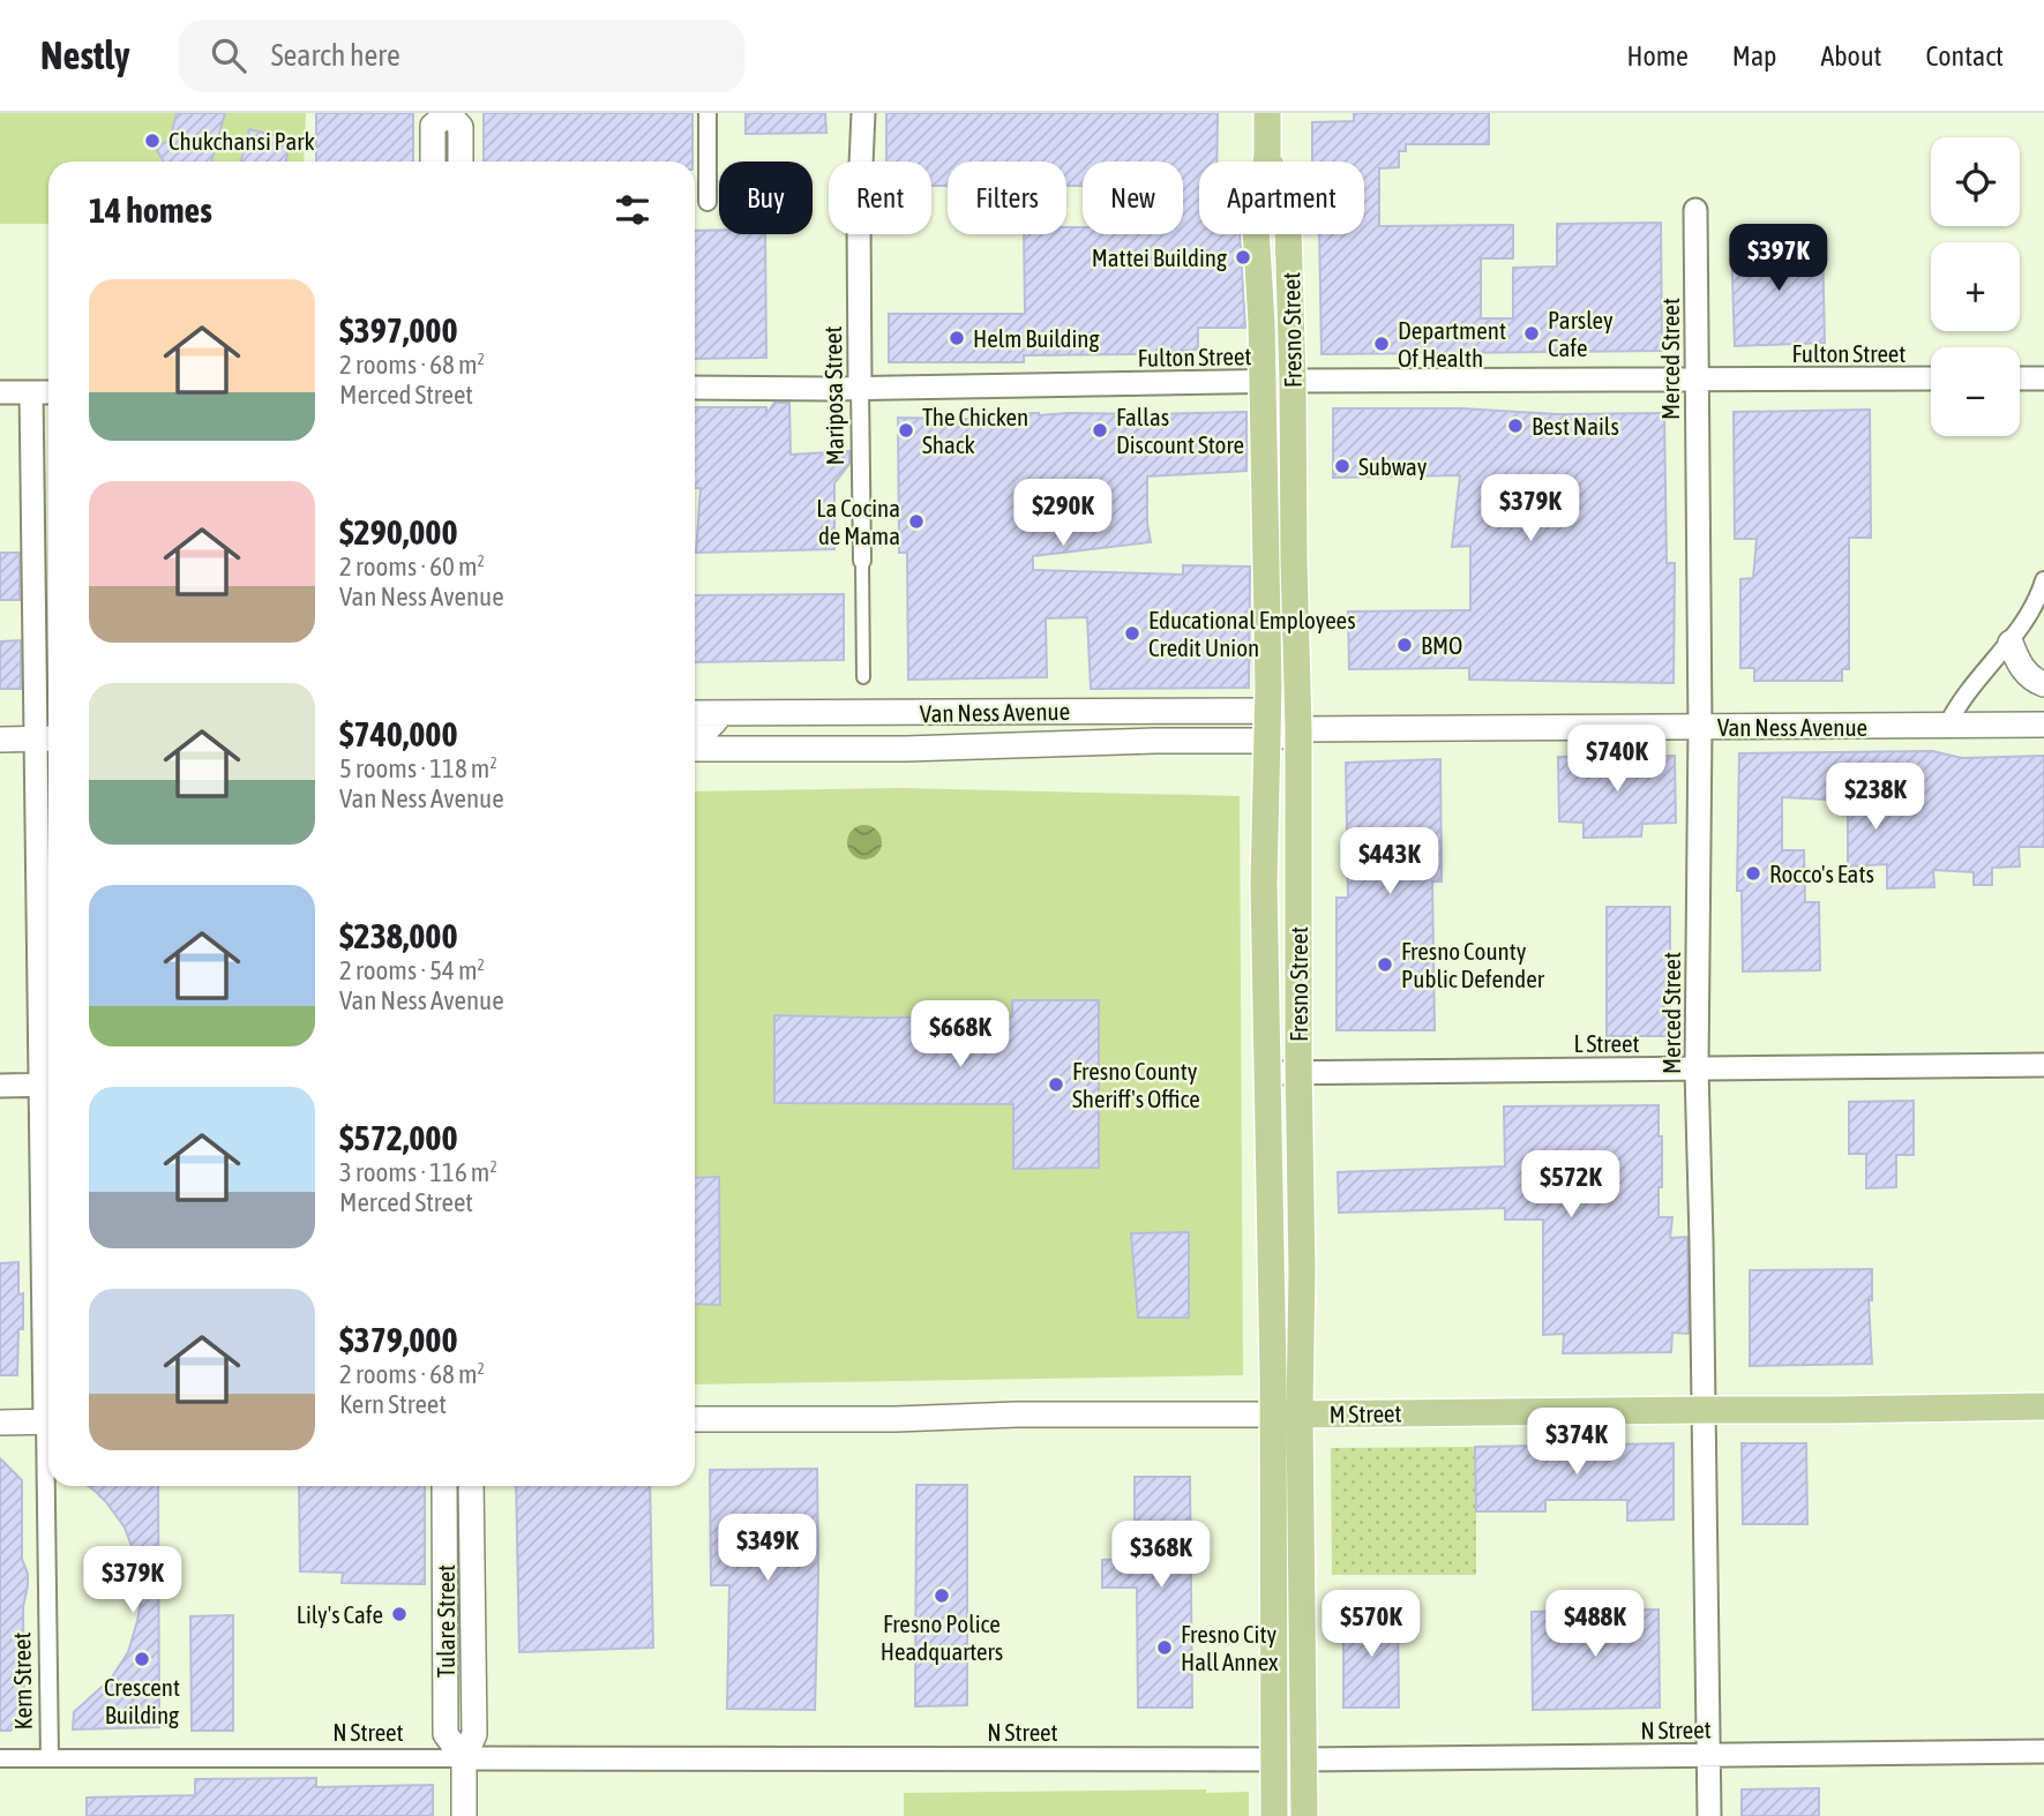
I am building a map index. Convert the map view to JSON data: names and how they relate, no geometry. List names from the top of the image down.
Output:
{
  "streets": {
    "main road": [
      "Fresno Street",
      "Van Ness Avenue",
      "M Street",
      "Tulare Street"
    ],
    "street": [
      "Fulton Street",
      "Merced Street",
      "Mariposa Street",
      "L Street",
      "Kern Street",
      "N Street"
    ]
  },
  "crossings": [
    ["Fresno Street", "Fulton Street"],
    ["Fresno Street", "Van Ness Avenue"],
    ["Fresno Street", "L Street"],
    ["Fresno Street", "M Street"],
    ["Fresno Street", "N Street"],
    ["Fulton Street", "Merced Street"],
    ["Fulton Street", "Mariposa Street"],
    ["Merced Street", "Van Ness Avenue"],
    ["Merced Street", "L Street"],
    ["Merced Street", "M Street"],
    ["Merced Street", "N Street"],
    ["Tulare Street", "N Street"],
    ["Kern Street", "N Street"]
  ],
  "places": [
    "Chukchansi Park",
    "Mattei Building",
    "Parsley Cafe",
    "Helm Building",
    "Department Of Health",
    "Best Nails",
    "The Chicken Shack",
    "Fallas Discount Store",
    "Subway",
    "La Cocina de Mama",
    "Educational Employees Credit Union",
    "BMO",
    "Rocco's Eats",
    "Fresno County Public Defender",
    "Fresno County Sheriff's Office",
    "Fresno Police Headquarters",
    "Lily's Cafe",
    "Fresno City Hall Annex",
    "Crescent Building"
  ],
  "page": {
    "header": "Nestly",
    "search": "Search here",
    "nav": [
      "Home",
      "Map",
      "About",
      "Contact"
    ],
    "map_buttons": ["+", "−"],
    "chip": [
      "Buy",
      "Rent",
      "Filters",
      "New",
      "Apartment"
    ],
    "heading": "14 homes",
    "price": [
      "$397K",
      "$379K",
      "$290K",
      "$740K",
      "$238K",
      "$443K",
      "$668K",
      "$572K",
      "$374K",
      "$349K",
      "$368K",
      "$379K",
      "$570K",
      "$488K"
    ],
    "list": [
      {
        "name": "$397,000",
        "note": "2 rooms · 68 m² · Merced Street"
      },
      {
        "name": "$290,000",
        "note": "2 rooms · 60 m² · Van Ness Avenue"
      },
      {
        "name": "$740,000",
        "note": "5 rooms · 118 m² · Van Ness Avenue"
      },
      {
        "name": "$238,000",
        "note": "2 rooms · 54 m² · Van Ness Avenue"
      },
      {
        "name": "$572,000",
        "note": "3 rooms · 116 m² · Merced Street"
      },
      {
        "name": "$379,000",
        "note": "2 rooms · 68 m² · Kern Street"
      }
    ]
  }
}
